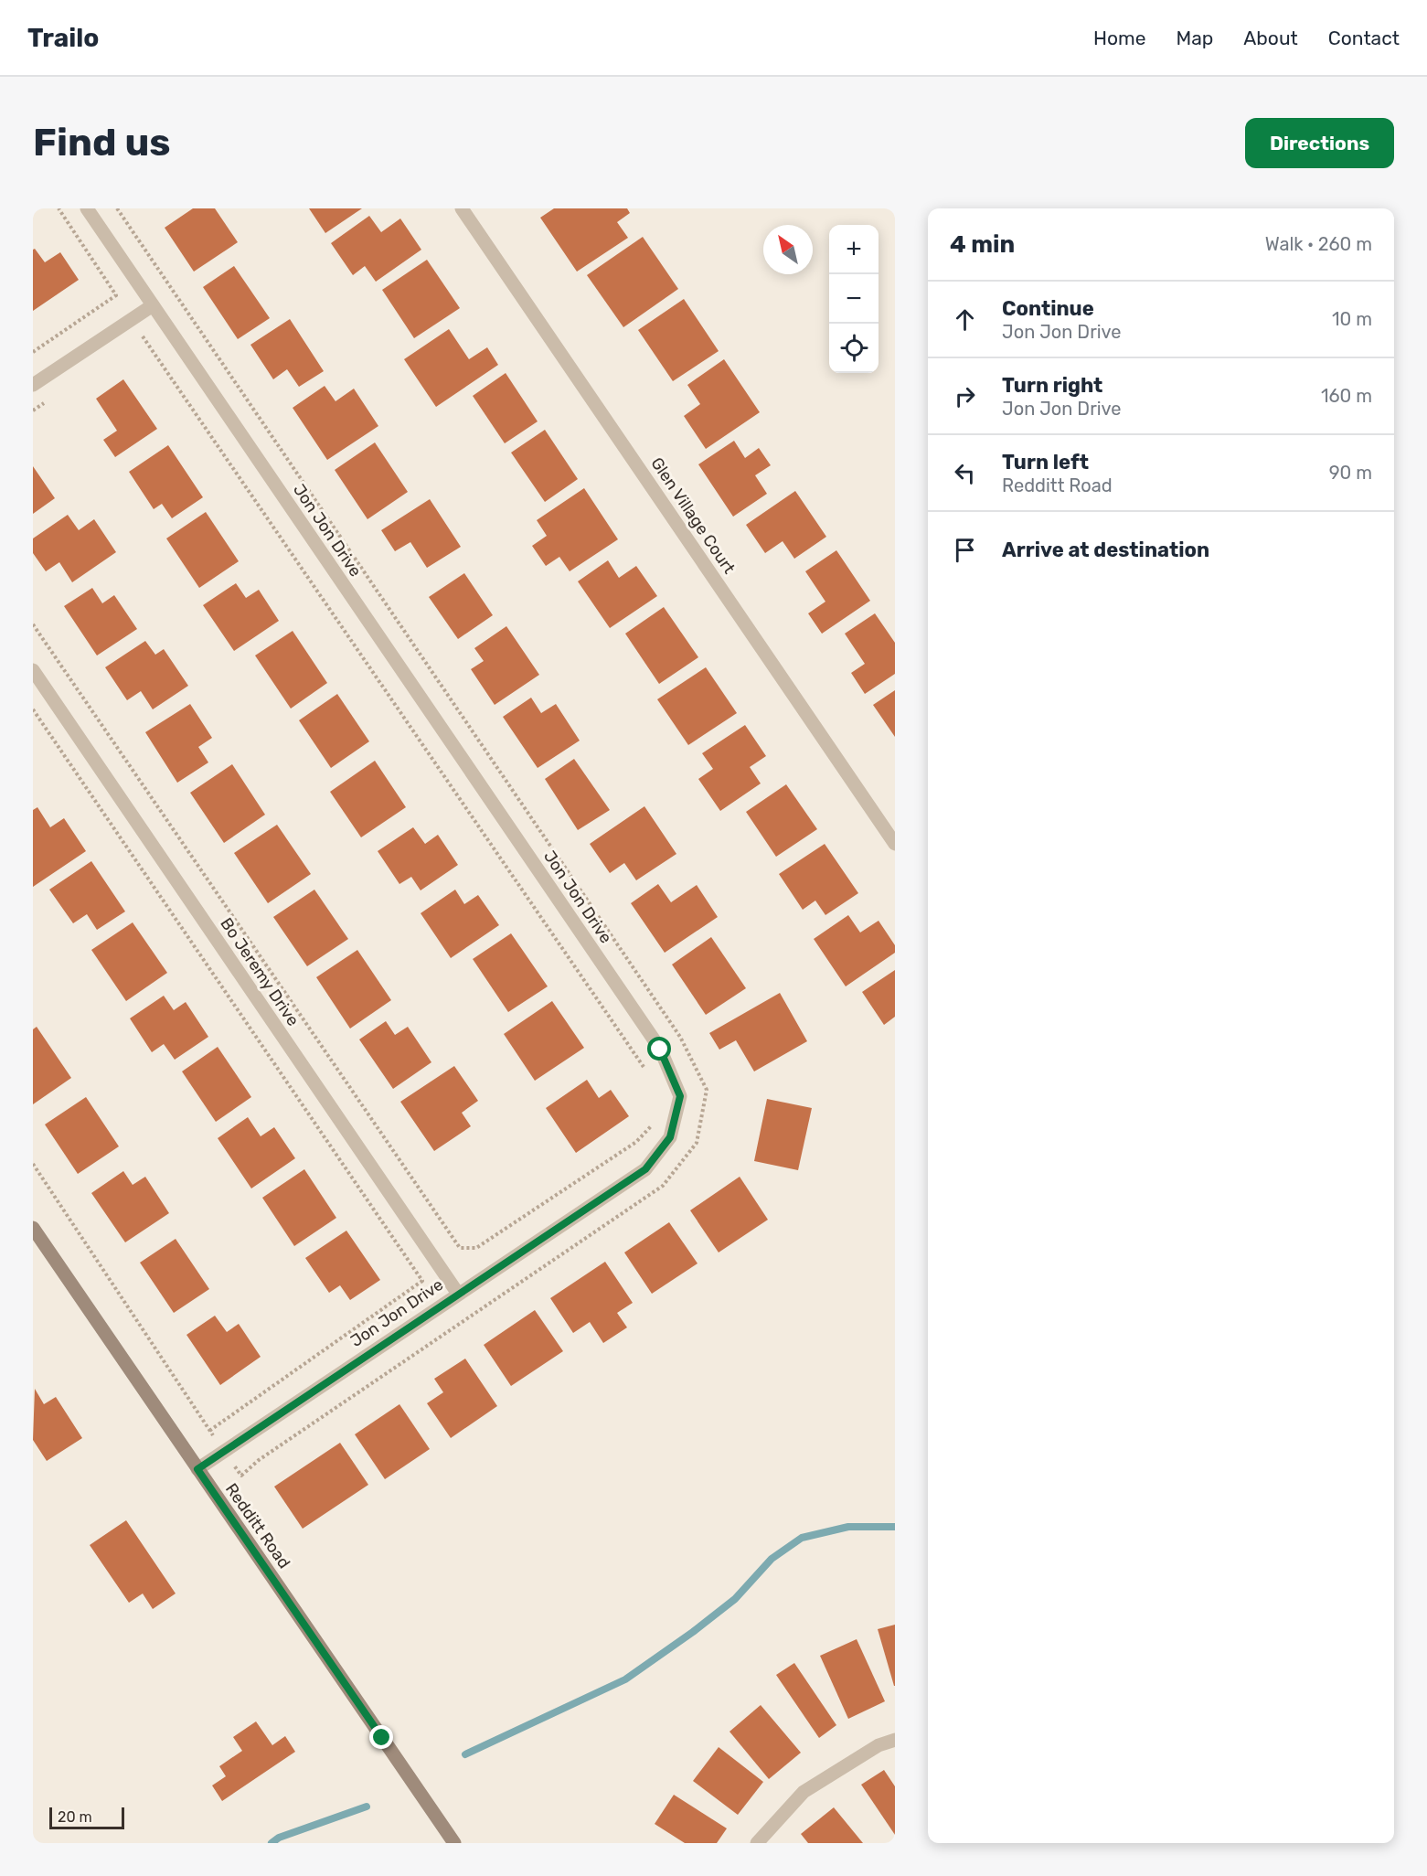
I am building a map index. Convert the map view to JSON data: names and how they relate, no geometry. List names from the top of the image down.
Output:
{
  "streets": {
    "street": [
      "Glen Village Court",
      "Jon Jon Drive",
      "Bo Jeremy Drive",
      "Redditt Road"
    ]
  },
  "crossings": [
    ["Jon Jon Drive", "Bo Jeremy Drive"],
    ["Jon Jon Drive", "Redditt Road"]
  ],
  "scale_bar": "20 m",
  "north": "top left",
  "page": {
    "header": "Trailo",
    "nav": [
      "Home",
      "Map",
      "About",
      "Contact"
    ],
    "buttons": "Directions",
    "title": "Find us",
    "heading": ["4 min", "Walk · 260 m"],
    "map_buttons": ["+", "−"],
    "list": [
      ["Continue", "Jon Jon Drive", "10 m"],
      ["Turn right", "Jon Jon Drive", "160 m"],
      ["Turn left", "Redditt Road", "90 m"],
      "Arrive at destination"
    ],
    "scale": "20 m"
  }
}
